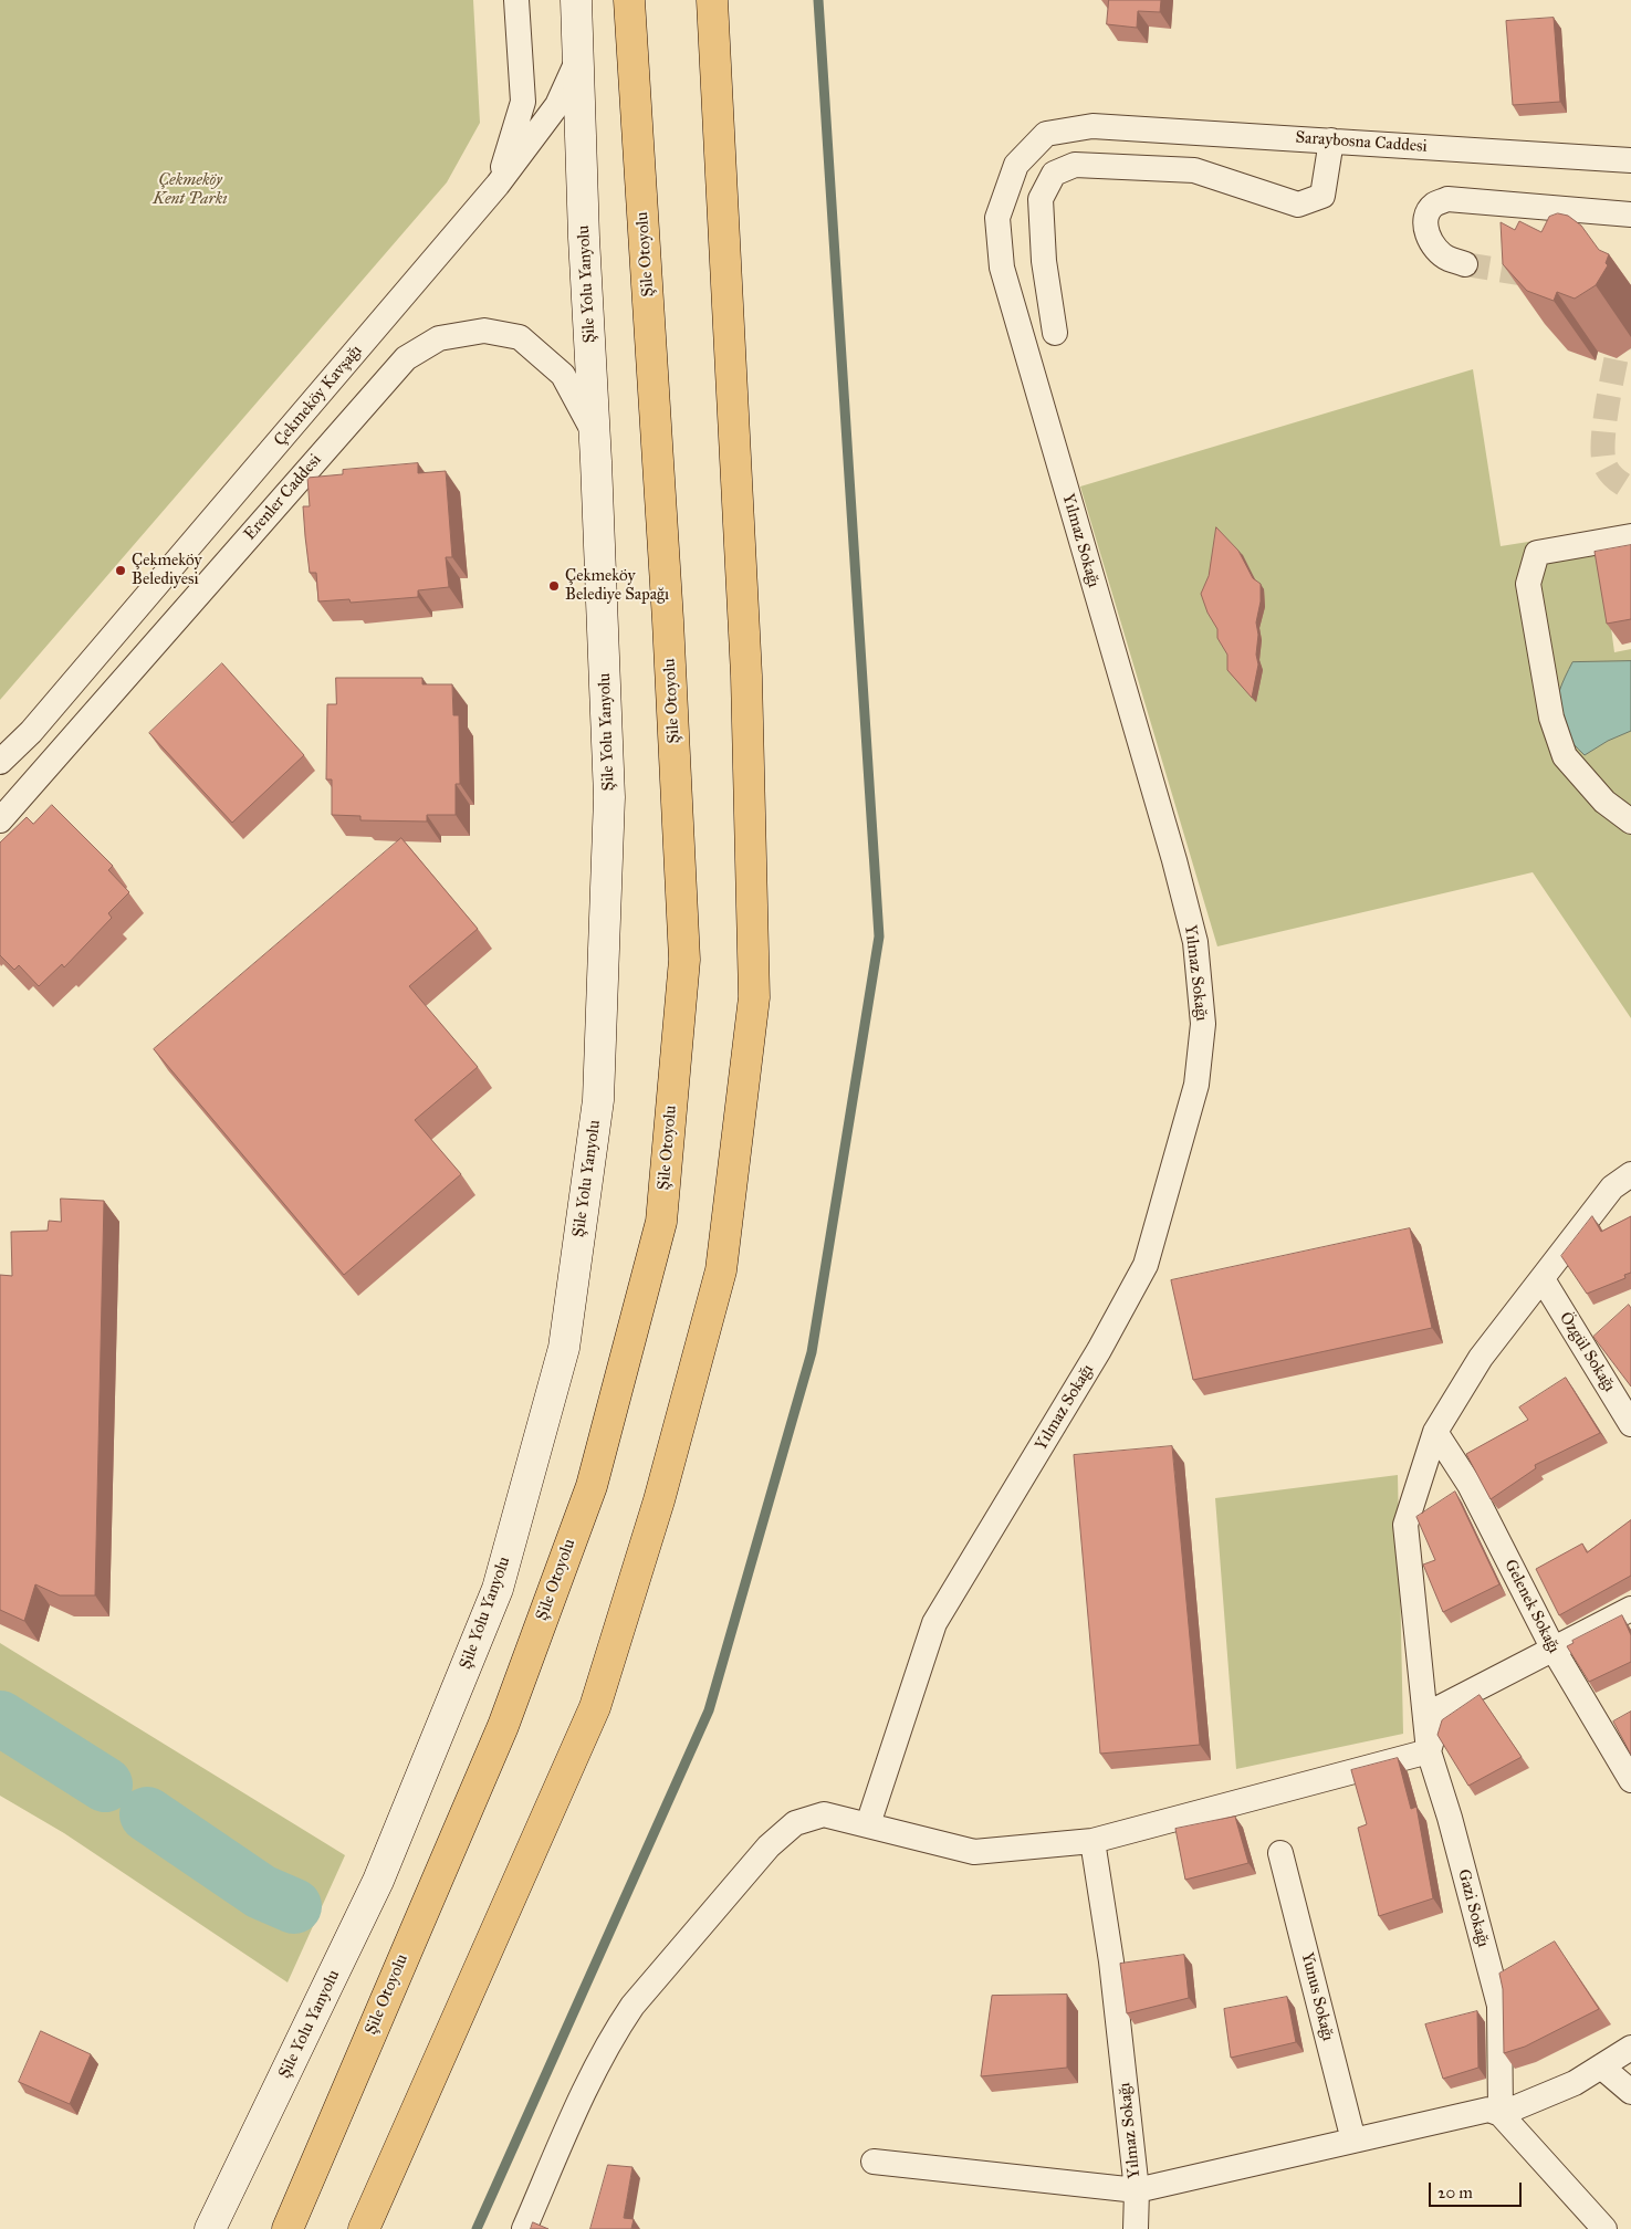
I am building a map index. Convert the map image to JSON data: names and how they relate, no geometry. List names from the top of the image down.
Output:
{
  "streets": {
    "highway": ["Şile Otoyolu"],
    "main road": ["Şile Yolu Yanyolu", "Çekmeköy Kavşağı"],
    "street": [
      "Saraybosna Caddesi",
      "Erenler Caddesi",
      "Yılmaz Sokağı",
      "Özgül Sokağı",
      "Gelenek Sokağı",
      "Gazi Sokağı",
      "Yunus Sokağı"
    ]
  },
  "crossings": [
    ["Saraybosna Caddesi", "Yılmaz Sokağı"],
    ["Şile Yolu Yanyolu", "Çekmeköy Kavşağı"],
    ["Şile Yolu Yanyolu", "Erenler Caddesi"],
    ["Özgül Sokağı", "Gazi Sokağı"],
    ["Gelenek Sokağı", "Gazi Sokağı"]
  ],
  "parks": ["Çekmeköy Kent Parkı"],
  "places": ["Çekmeköy Belediyesi", "Çekmeköy Belediye Sapağı"],
  "scale_bar": "20 m"
}
